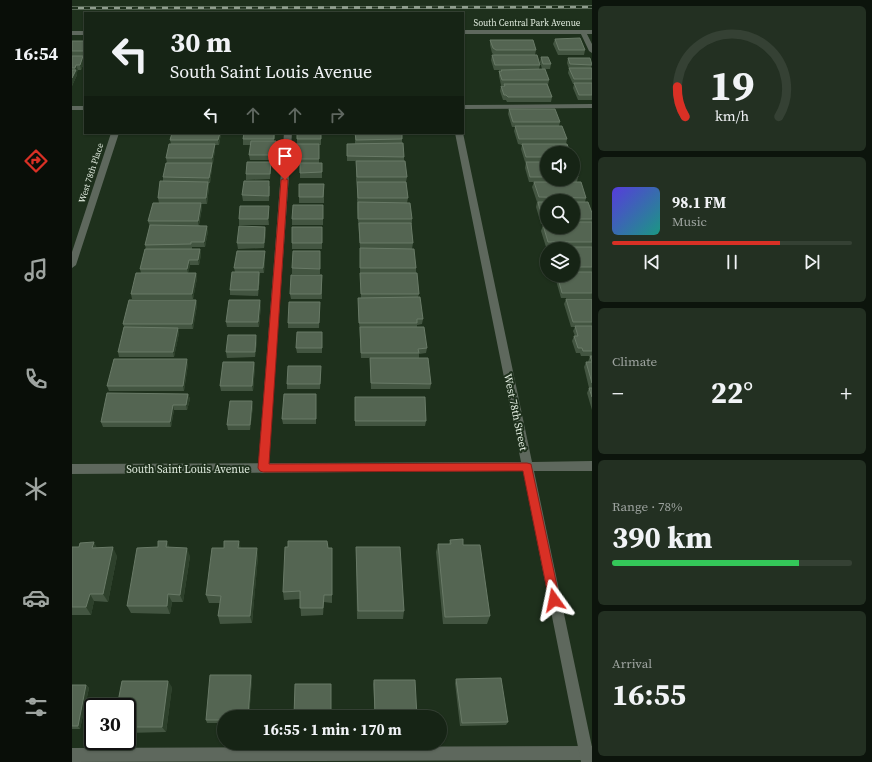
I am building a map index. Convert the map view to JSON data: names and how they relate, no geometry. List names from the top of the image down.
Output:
{
  "streets": {
    "street": [
      "South Central Park Avenue",
      "West 78th Place",
      "West 78th Street",
      "South Saint Louis Avenue"
    ]
  },
  "crossings": [
    ["West 78th Street", "South Saint Louis Avenue"]
  ],
  "page": {
    "tabs": "16:54",
    "turn": ["30 m", "South Saint Louis Avenue"],
    "song": ["98.1 FM", "Music"],
    "tile": [
      "Climate",
      ["Range · 78%", "390 km"],
      ["Arrival", "16:55"]
    ],
    "heat": ["−", "22°", "+"],
    "limit": "30",
    "trip": "16:55 · 1 min · 170 m",
    "gauge": ["19", "km/h"]
  }
}
